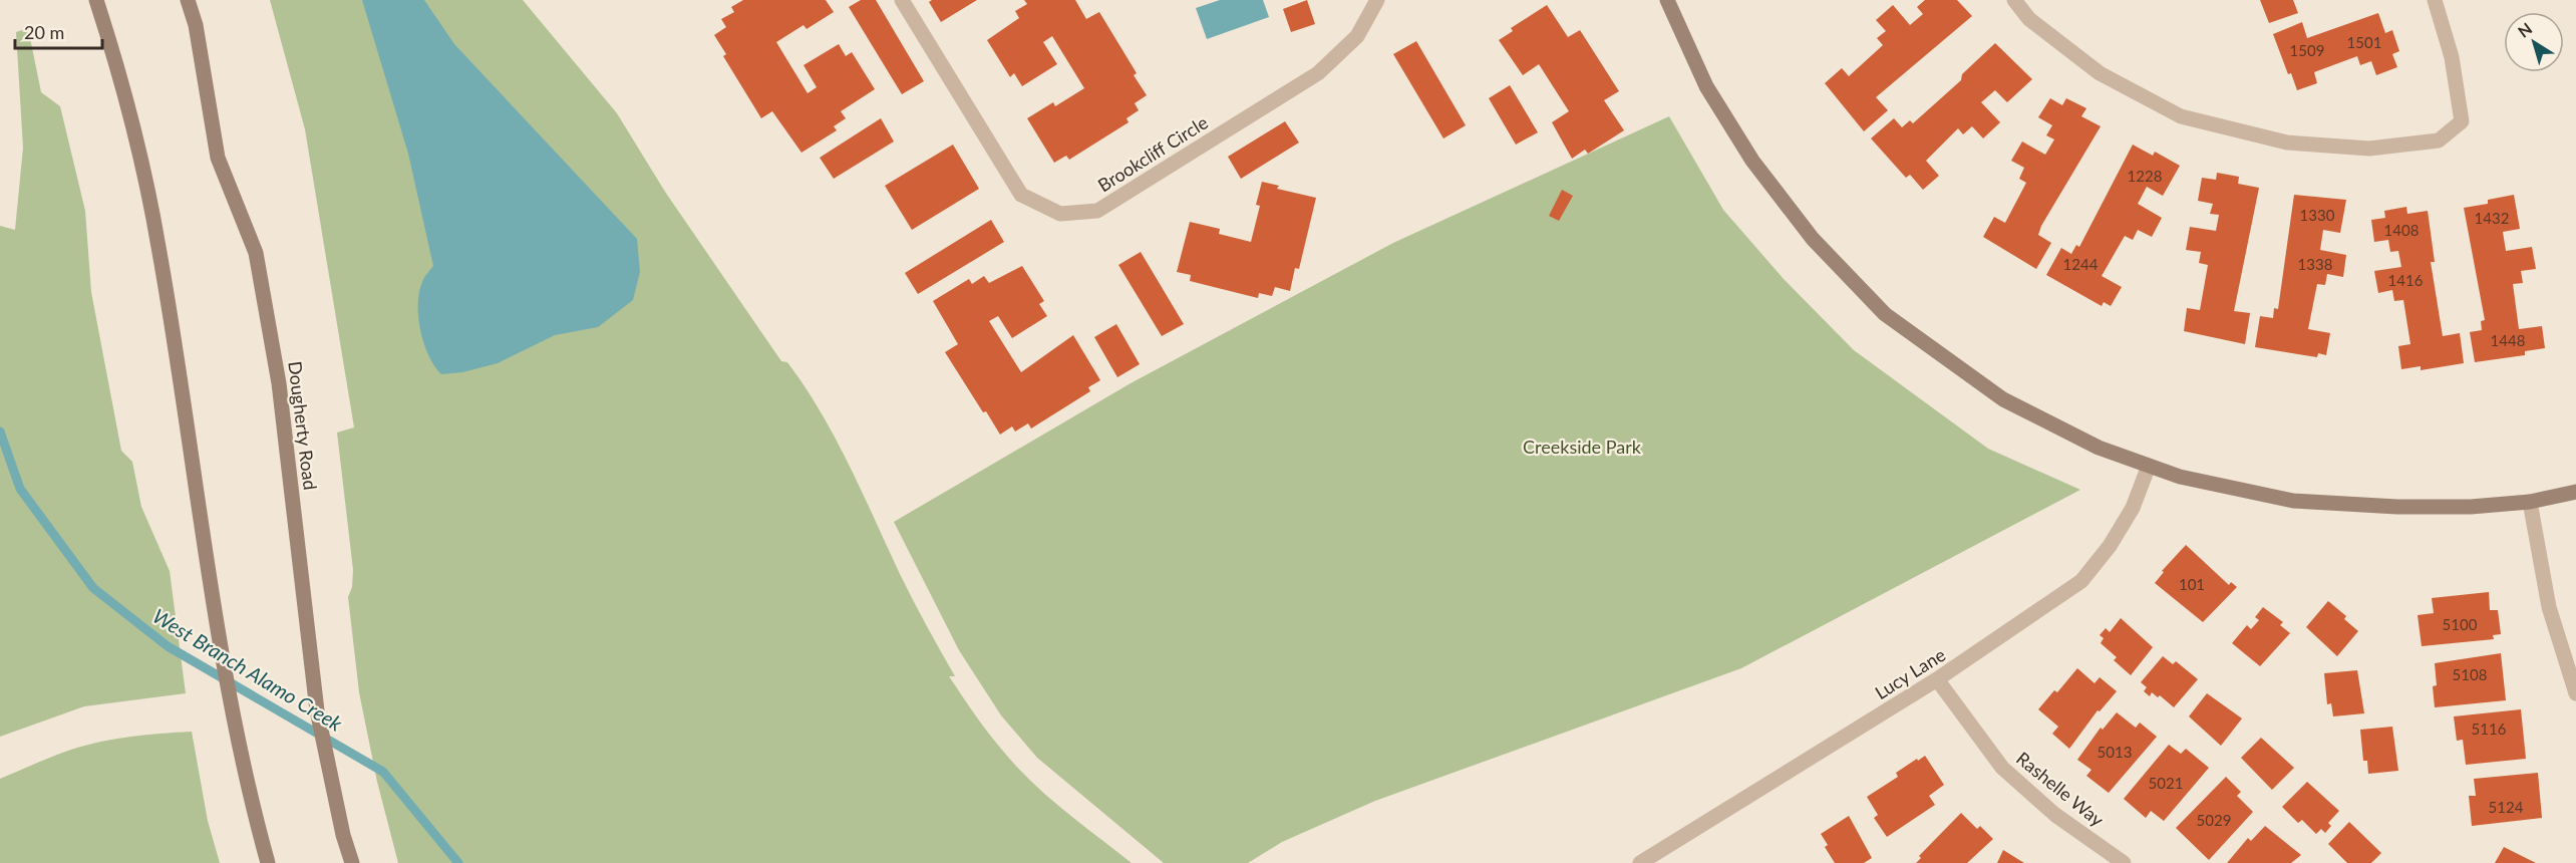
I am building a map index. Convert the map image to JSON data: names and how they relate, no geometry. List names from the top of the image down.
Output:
{
  "streets": {
    "main road": ["Dougherty Road"],
    "street": ["Brookcliff Circle", "Lucy Lane", "Rashelle Way"]
  },
  "crossings": [
    ["Lucy Lane", "Rashelle Way"]
  ],
  "water": ["West Branch Alamo Creek"],
  "parks": ["Creekside Park"],
  "house_numbers": [
    "1501",
    "1509",
    "1228",
    "1330",
    "1432",
    "1408",
    "1244",
    "1338",
    "1416",
    "1448",
    "101",
    "5100",
    "5108",
    "5116",
    "5013",
    "5021",
    "5124",
    "5029"
  ],
  "scale_bar": "20 m",
  "north": "top left"
}
